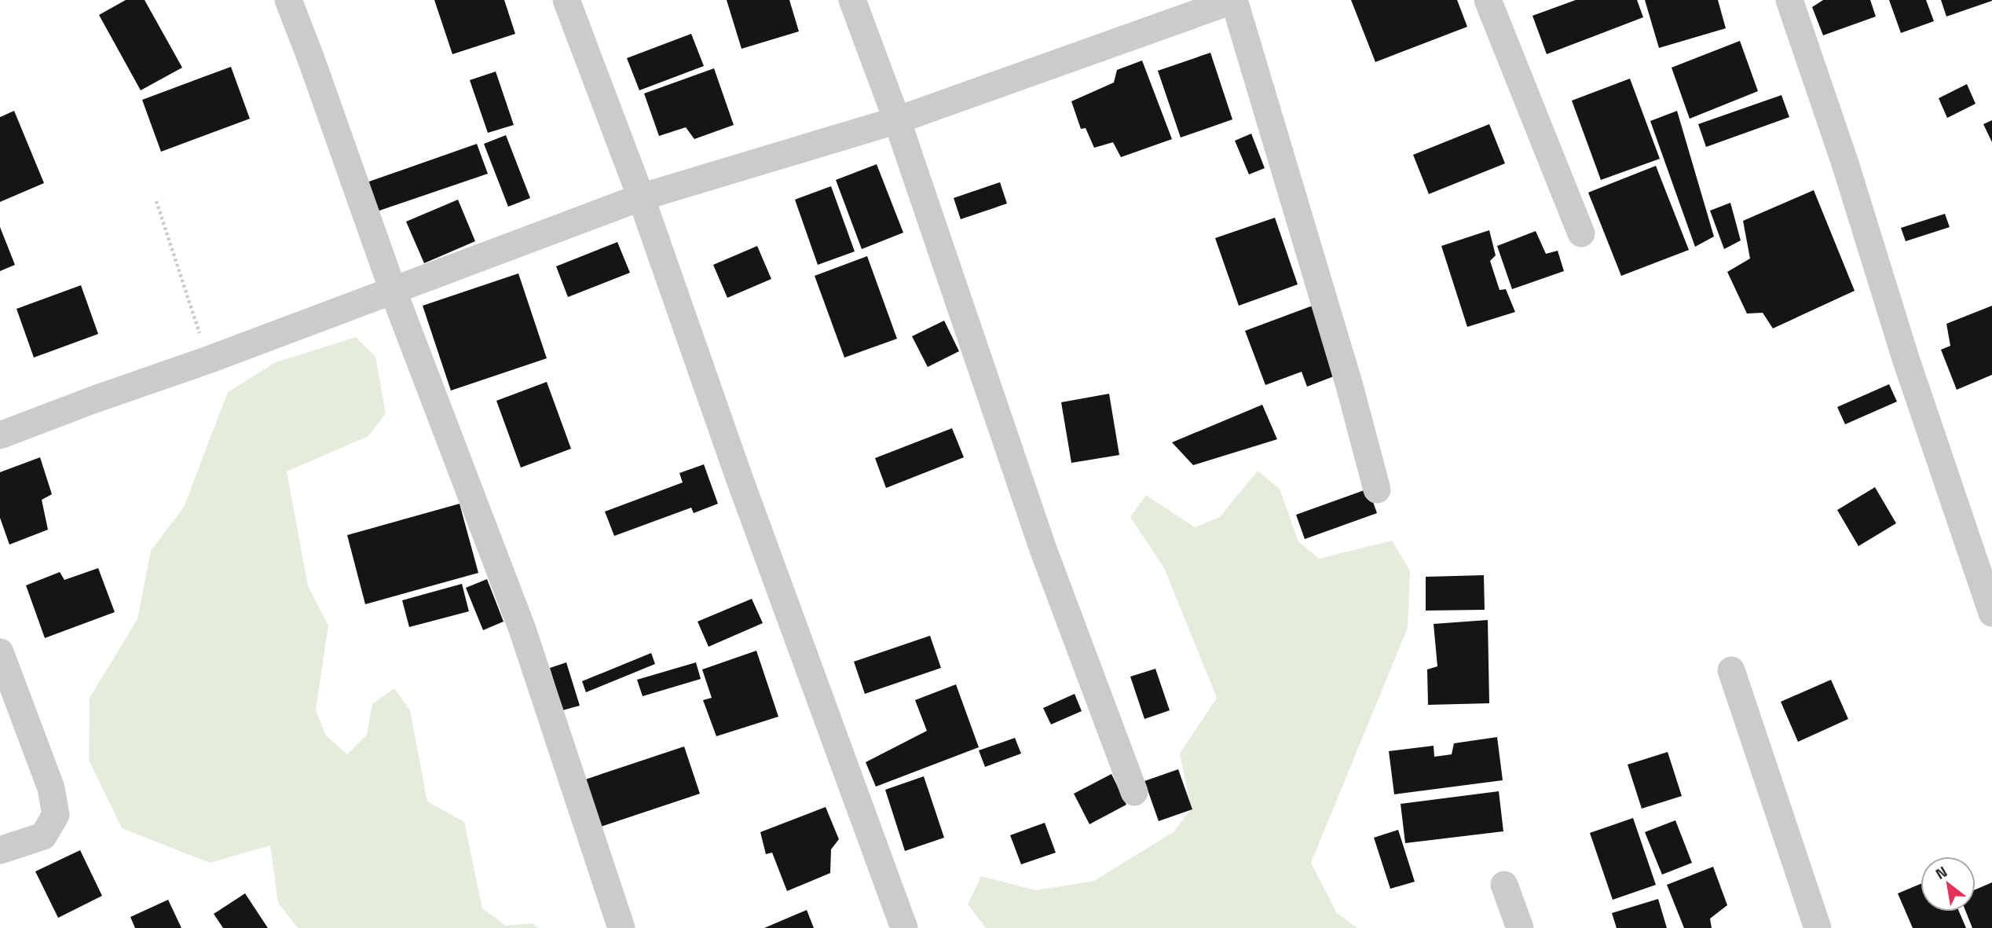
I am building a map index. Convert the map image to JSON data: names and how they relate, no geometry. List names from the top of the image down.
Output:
{
  "north": "top left"
}
